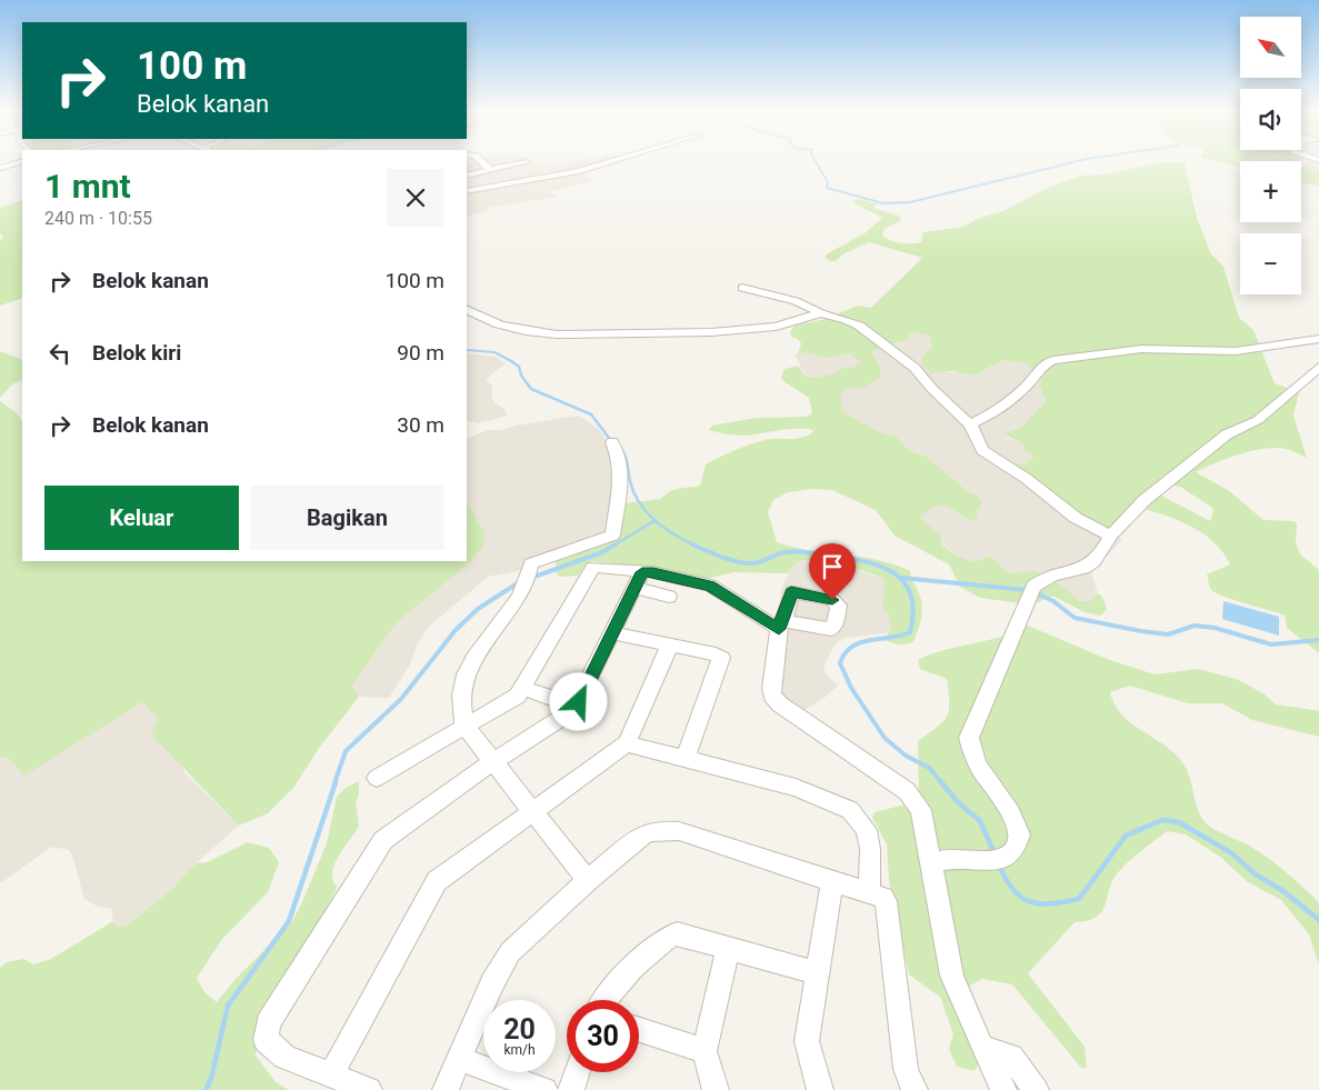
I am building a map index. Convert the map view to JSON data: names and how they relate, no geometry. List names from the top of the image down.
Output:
{
  "north": "top left",
  "page": {
    "map_buttons": ["+", "−"],
    "turn": ["100 m", "Belok kanan"],
    "heading": ["1 mnt", "240 m · 10:55"],
    "list": [
      {
        "name": "Belok kanan",
        "value": "100 m"
      },
      {
        "name": "Belok kiri",
        "value": "90 m"
      },
      {
        "name": "Belok kanan",
        "value": "30 m"
      }
    ],
    "buttons": ["Keluar", "Bagikan"],
    "speed": "20 km/h",
    "limit": "30"
  }
}
